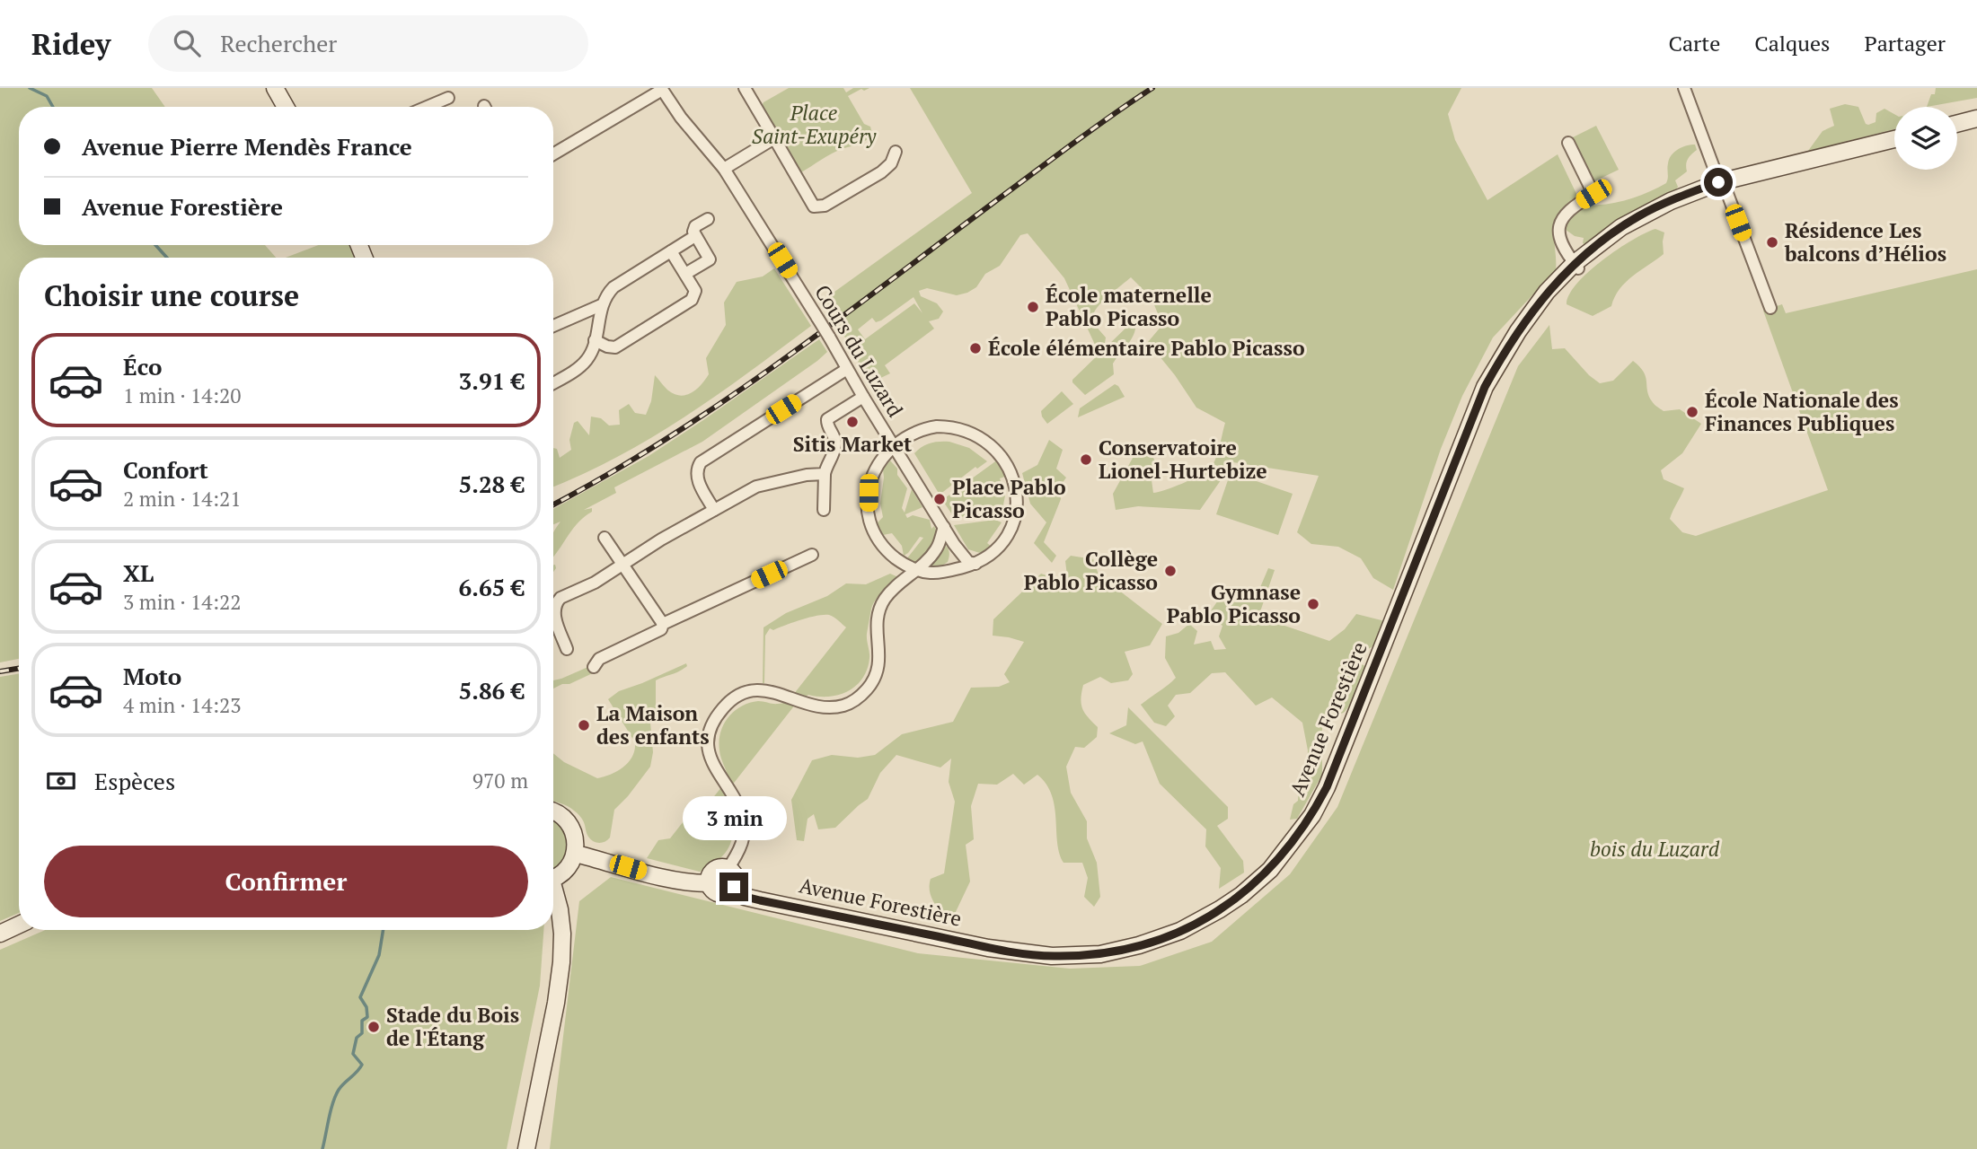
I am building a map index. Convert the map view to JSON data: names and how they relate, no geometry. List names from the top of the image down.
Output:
{
  "streets": {
    "street": ["Cours du Luzard", "Avenue Forestière"]
  },
  "parks": ["Place Saint-Exupéry", "bois du Luzard"],
  "places": [
    "Résidence Les balcons d’Hélios",
    "École maternelle Pablo Picasso",
    "École élémentaire Pablo Picasso",
    "École Nationale des Finances Publiques",
    "Sitis Market",
    "Conservatoire Lionel-Hurtebize",
    "Place Pablo Picasso",
    "Collège Pablo Picasso",
    "Gymnase Pablo Picasso",
    "La Maison des enfants",
    "Stade du Bois de l'Étang"
  ],
  "page": {
    "header": "Ridey",
    "search": "Rechercher",
    "nav": ["Carte", "Calques", "Partager"],
    "banner": ["Avenue Pierre Mendès France", "Avenue Forestière"],
    "heading": "Choisir une course",
    "list": [
      {
        "name": "Éco",
        "note": "1 min · 14:20",
        "value": "3.91 €"
      },
      {
        "name": "Confort",
        "note": "2 min · 14:21",
        "value": "5.28 €"
      },
      {
        "name": "XL",
        "note": "3 min · 14:22",
        "value": "6.65 €"
      },
      {
        "name": "Moto",
        "note": "4 min · 14:23",
        "value": "5.86 €"
      }
    ],
    "pay": ["Espèces", "970 m"],
    "bubble": "3 min",
    "buttons": "Confirmer"
  }
}
